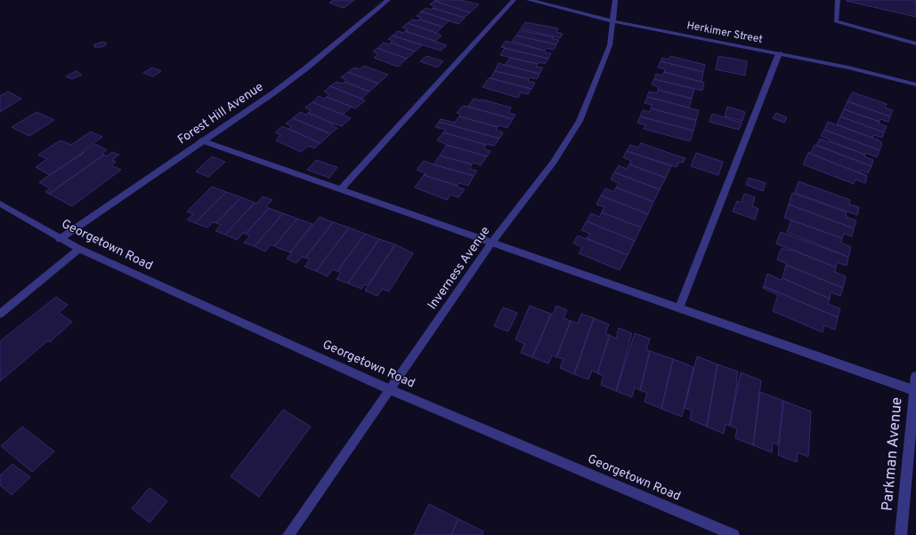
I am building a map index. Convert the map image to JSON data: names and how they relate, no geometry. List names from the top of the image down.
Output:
{
  "streets": {
    "street": [
      "Herkimer Street",
      "Forest Hill Avenue",
      "Georgetown Road",
      "Inverness Avenue",
      "Parkman Avenue"
    ]
  },
  "crossings": [
    ["Herkimer Street", "Inverness Avenue"],
    ["Forest Hill Avenue", "Georgetown Road"],
    ["Georgetown Road", "Inverness Avenue"]
  ]
}
